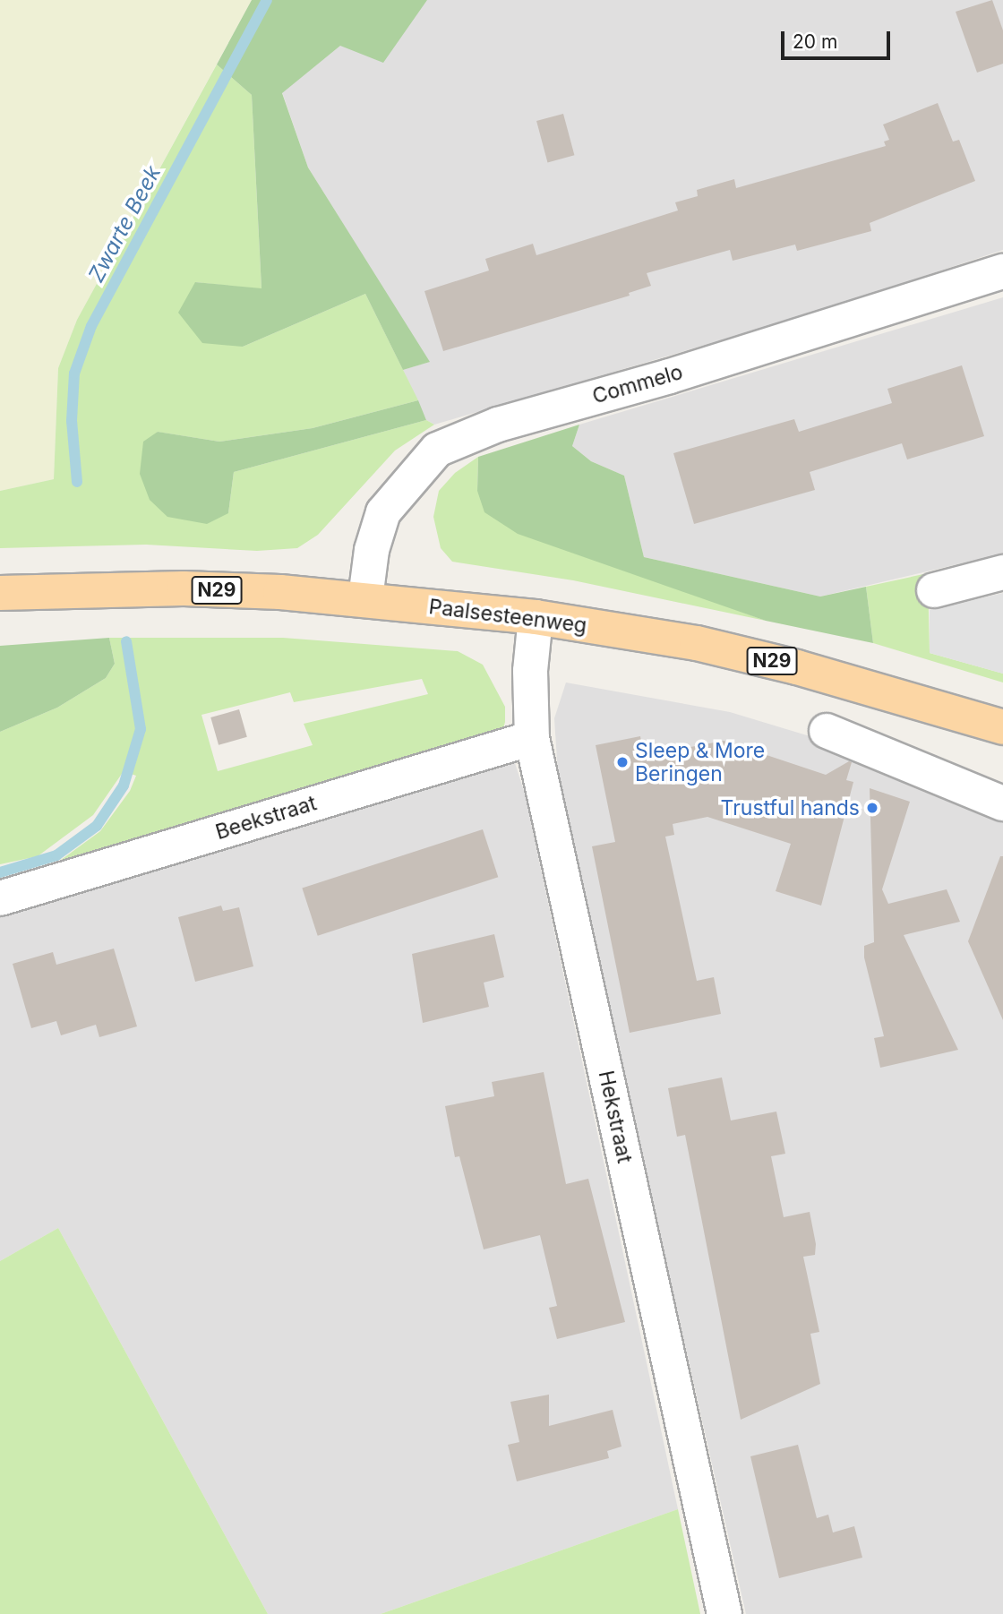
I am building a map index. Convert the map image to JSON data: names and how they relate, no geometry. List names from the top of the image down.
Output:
{
  "streets": {
    "main road": ["N29", "Paalsesteenweg"],
    "street": ["Commelo", "Beekstraat", "Hekstraat"]
  },
  "crossings": [
    ["Commelo", "Paalsesteenweg"],
    ["Paalsesteenweg", "Hekstraat"],
    ["Beekstraat", "Hekstraat"]
  ],
  "water": ["Zwarte Beek"],
  "places": ["Sleep & More Beringen", "Trustful hands"],
  "scale_bar": "20 m"
}
